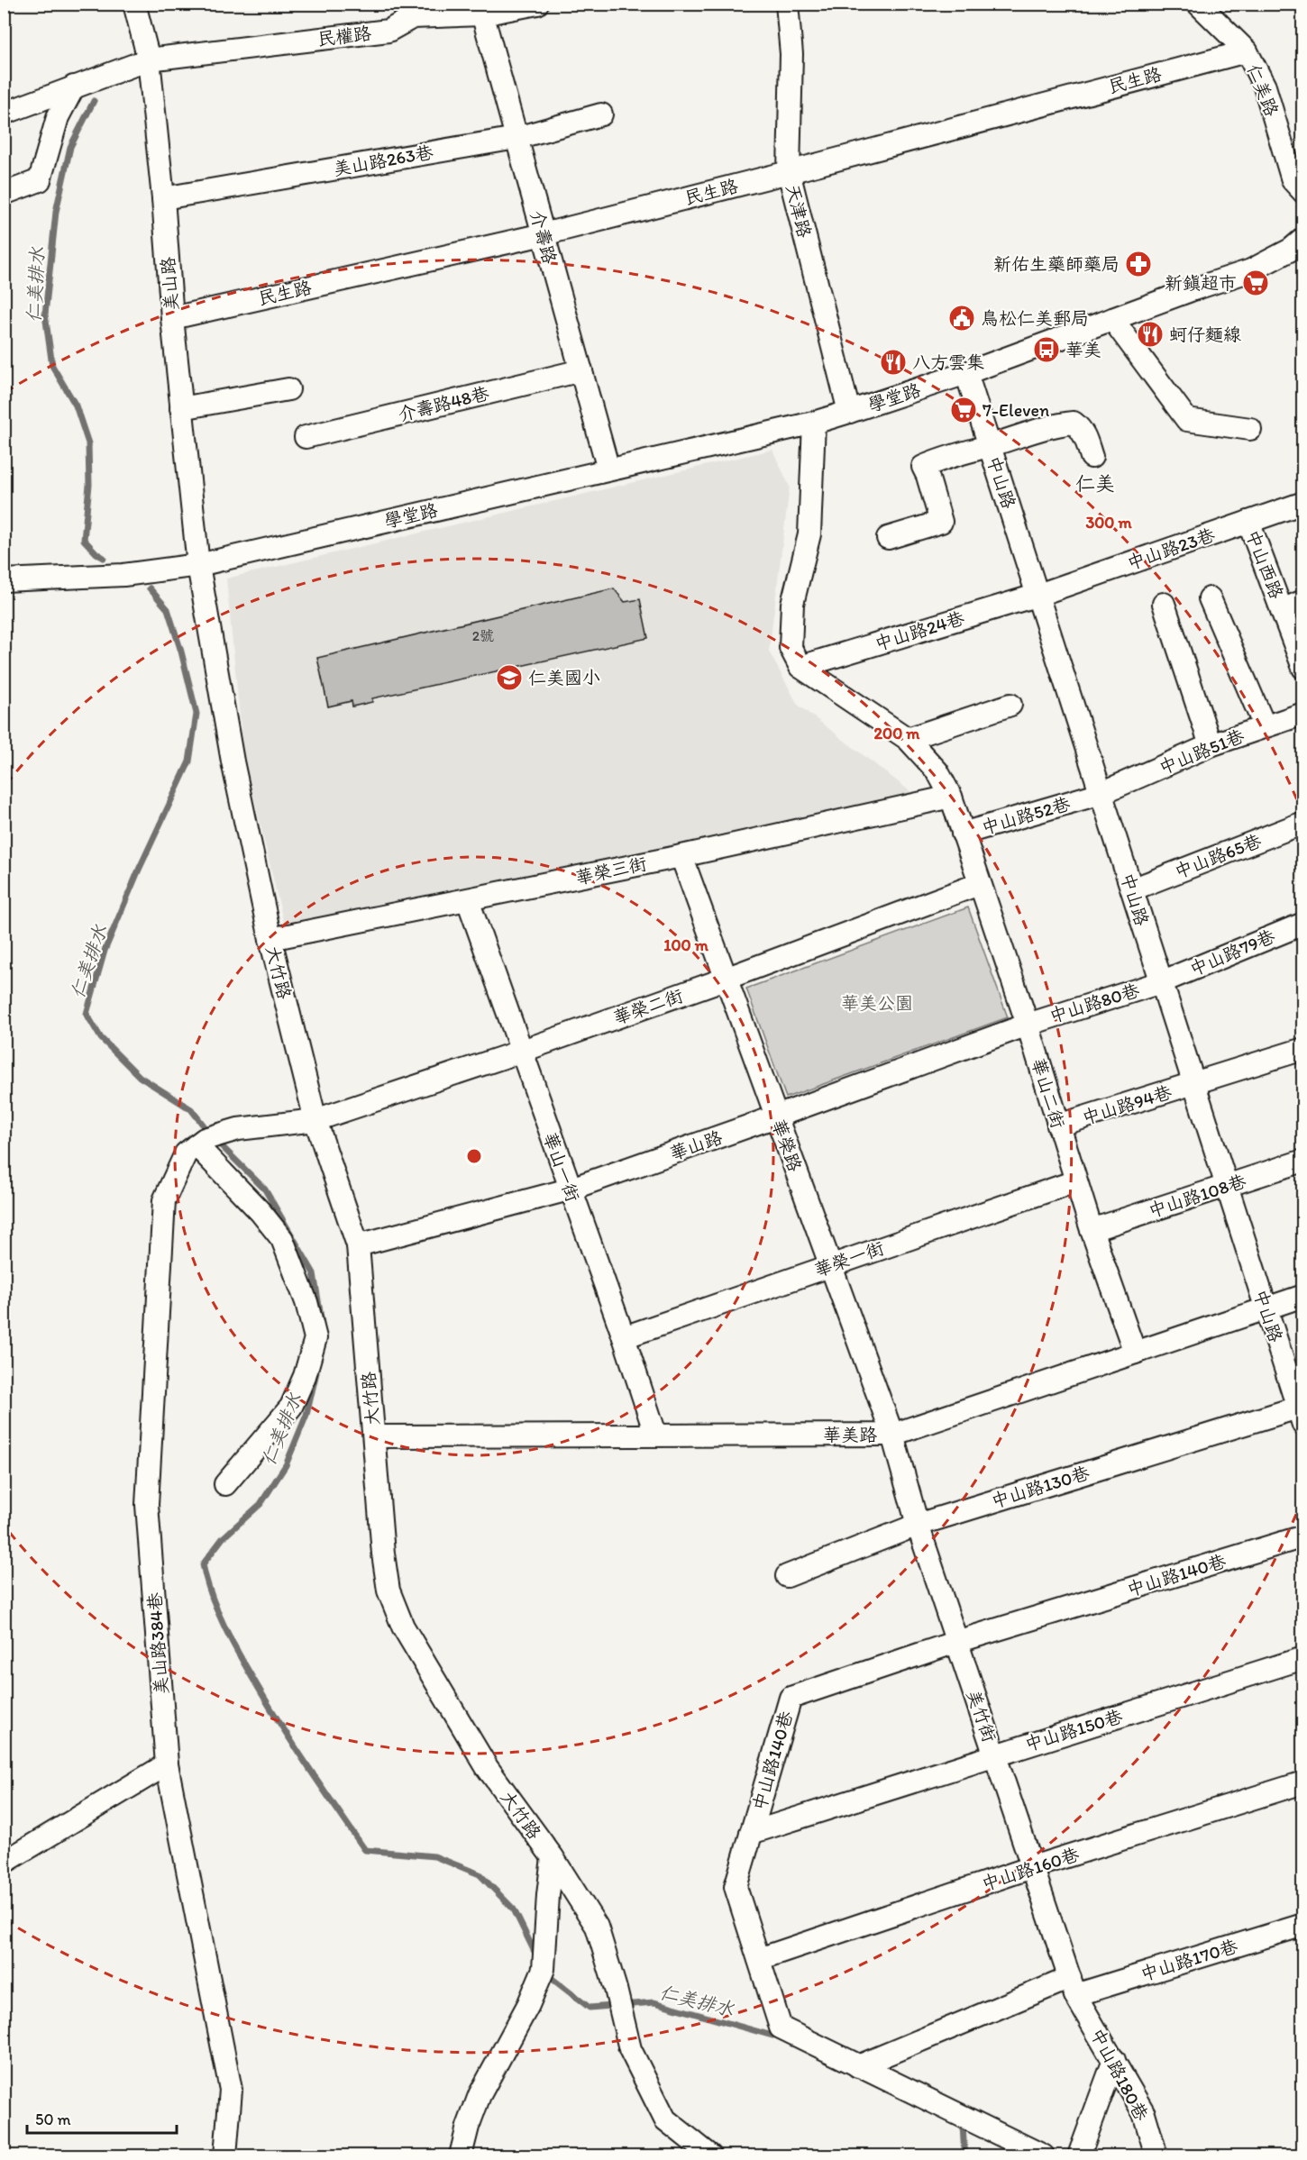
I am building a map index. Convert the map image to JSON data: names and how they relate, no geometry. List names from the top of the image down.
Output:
{
  "streets": {
    "street": [
      "民權路",
      "民生路",
      "仁美路",
      "美山路263巷",
      "天津路",
      "介壽路",
      "美山路",
      "學堂路",
      "介壽路48巷",
      "中山路",
      "中山路23巷",
      "中山西路",
      "中山路24巷",
      "中山路51巷",
      "中山路52巷",
      "中山路65巷",
      "華榮三街",
      "中山路79巷",
      "大竹路",
      "中山路80巷",
      "華榮二街",
      "華山二街",
      "中山路94巷",
      "華山路",
      "華榮路",
      "華山一街",
      "中山路108巷",
      "華榮一街",
      "華美路",
      "中山路130巷",
      "中山路140巷",
      "美山路384巷",
      "美竹街",
      "中山路150巷",
      "中山路160巷",
      "中山路170巷",
      "中山路180巷"
    ]
  },
  "crossings": [
    ["民權路", "介壽路"],
    ["民權路", "美山路"],
    ["民生路", "仁美路"],
    ["民生路", "天津路"],
    ["民生路", "介壽路"],
    ["民生路", "美山路"],
    ["美山路263巷", "介壽路"],
    ["美山路263巷", "美山路"],
    ["天津路", "學堂路"],
    ["介壽路", "學堂路"],
    ["介壽路", "介壽路48巷"],
    ["美山路", "學堂路"],
    ["美山路", "大竹路"],
    ["學堂路", "中山路"],
    ["學堂路", "大竹路"],
    ["中山路", "中山路23巷"],
    ["中山路", "中山路24巷"],
    ["中山路", "中山路51巷"],
    ["中山路", "中山路52巷"],
    ["中山路", "中山路65巷"],
    ["中山路", "中山路79巷"],
    ["中山路", "中山路80巷"],
    ["中山路", "中山路94巷"],
    ["中山路", "中山路108巷"],
    ["中山路", "華美路"],
    ["中山路", "中山路130巷"],
    ["中山路23巷", "中山西路"],
    ["中山路23巷", "中山路24巷"],
    ["中山路24巷", "中山路52巷"],
    ["中山路51巷", "中山路52巷"],
    ["中山路52巷", "華榮三街"],
    ["中山路52巷", "華山二街"],
    ["華榮三街", "大竹路"],
    ["華榮三街", "華榮路"],
    ["華榮三街", "華山一街"],
    ["中山路79巷", "中山路80巷"],
    ["大竹路", "華榮二街"],
    ["大竹路", "華山路"],
    ["大竹路", "華美路"],
    ["中山路80巷", "華山二街"],
    ["中山路80巷", "華山路"],
    ["華榮二街", "華山二街"],
    ["華榮二街", "華榮路"],
    ["華榮二街", "華山一街"],
    ["華榮二街", "美山路384巷"],
    ["華山二街", "中山路94巷"],
    ["華山二街", "華山路"],
    ["華山二街", "中山路108巷"],
    ["華山二街", "華榮一街"],
    ["華山二街", "華美路"],
    ["華山路", "華榮路"],
    ["華山路", "華山一街"],
    ["華榮路", "華榮一街"],
    ["華榮路", "華美路"],
    ["華榮路", "美竹街"],
    ["華山一街", "華榮一街"],
    ["華山一街", "華美路"],
    ["華美路", "美竹街"],
    ["中山路130巷", "美竹街"],
    ["中山路140巷", "美竹街"],
    ["中山路140巷", "中山路150巷"],
    ["中山路140巷", "中山路160巷"],
    ["中山路140巷", "中山路170巷"],
    ["美竹街", "中山路150巷"],
    ["美竹街", "中山路160巷"],
    ["美竹街", "中山路170巷"],
    ["美竹街", "中山路180巷"],
    ["中山路170巷", "中山路180巷"]
  ],
  "districts": ["仁美"],
  "water": ["仁美排水"],
  "parks": ["華美公園"],
  "places": {
    "pharmacy": ["新佑生藥師藥局"],
    "supermarket": ["新鎮超市", "7-Eleven"],
    "public building": ["鳥松仁美郵局"],
    "restaurant": ["蚵仔麵線", "八方雲集"],
    "bus stop": ["華美"],
    "school or university": ["仁美國小"]
  },
  "house_numbers": ["2號"],
  "scale_bar": "50 m",
  "rings": ["300 m", "200 m", "100 m"]
}
